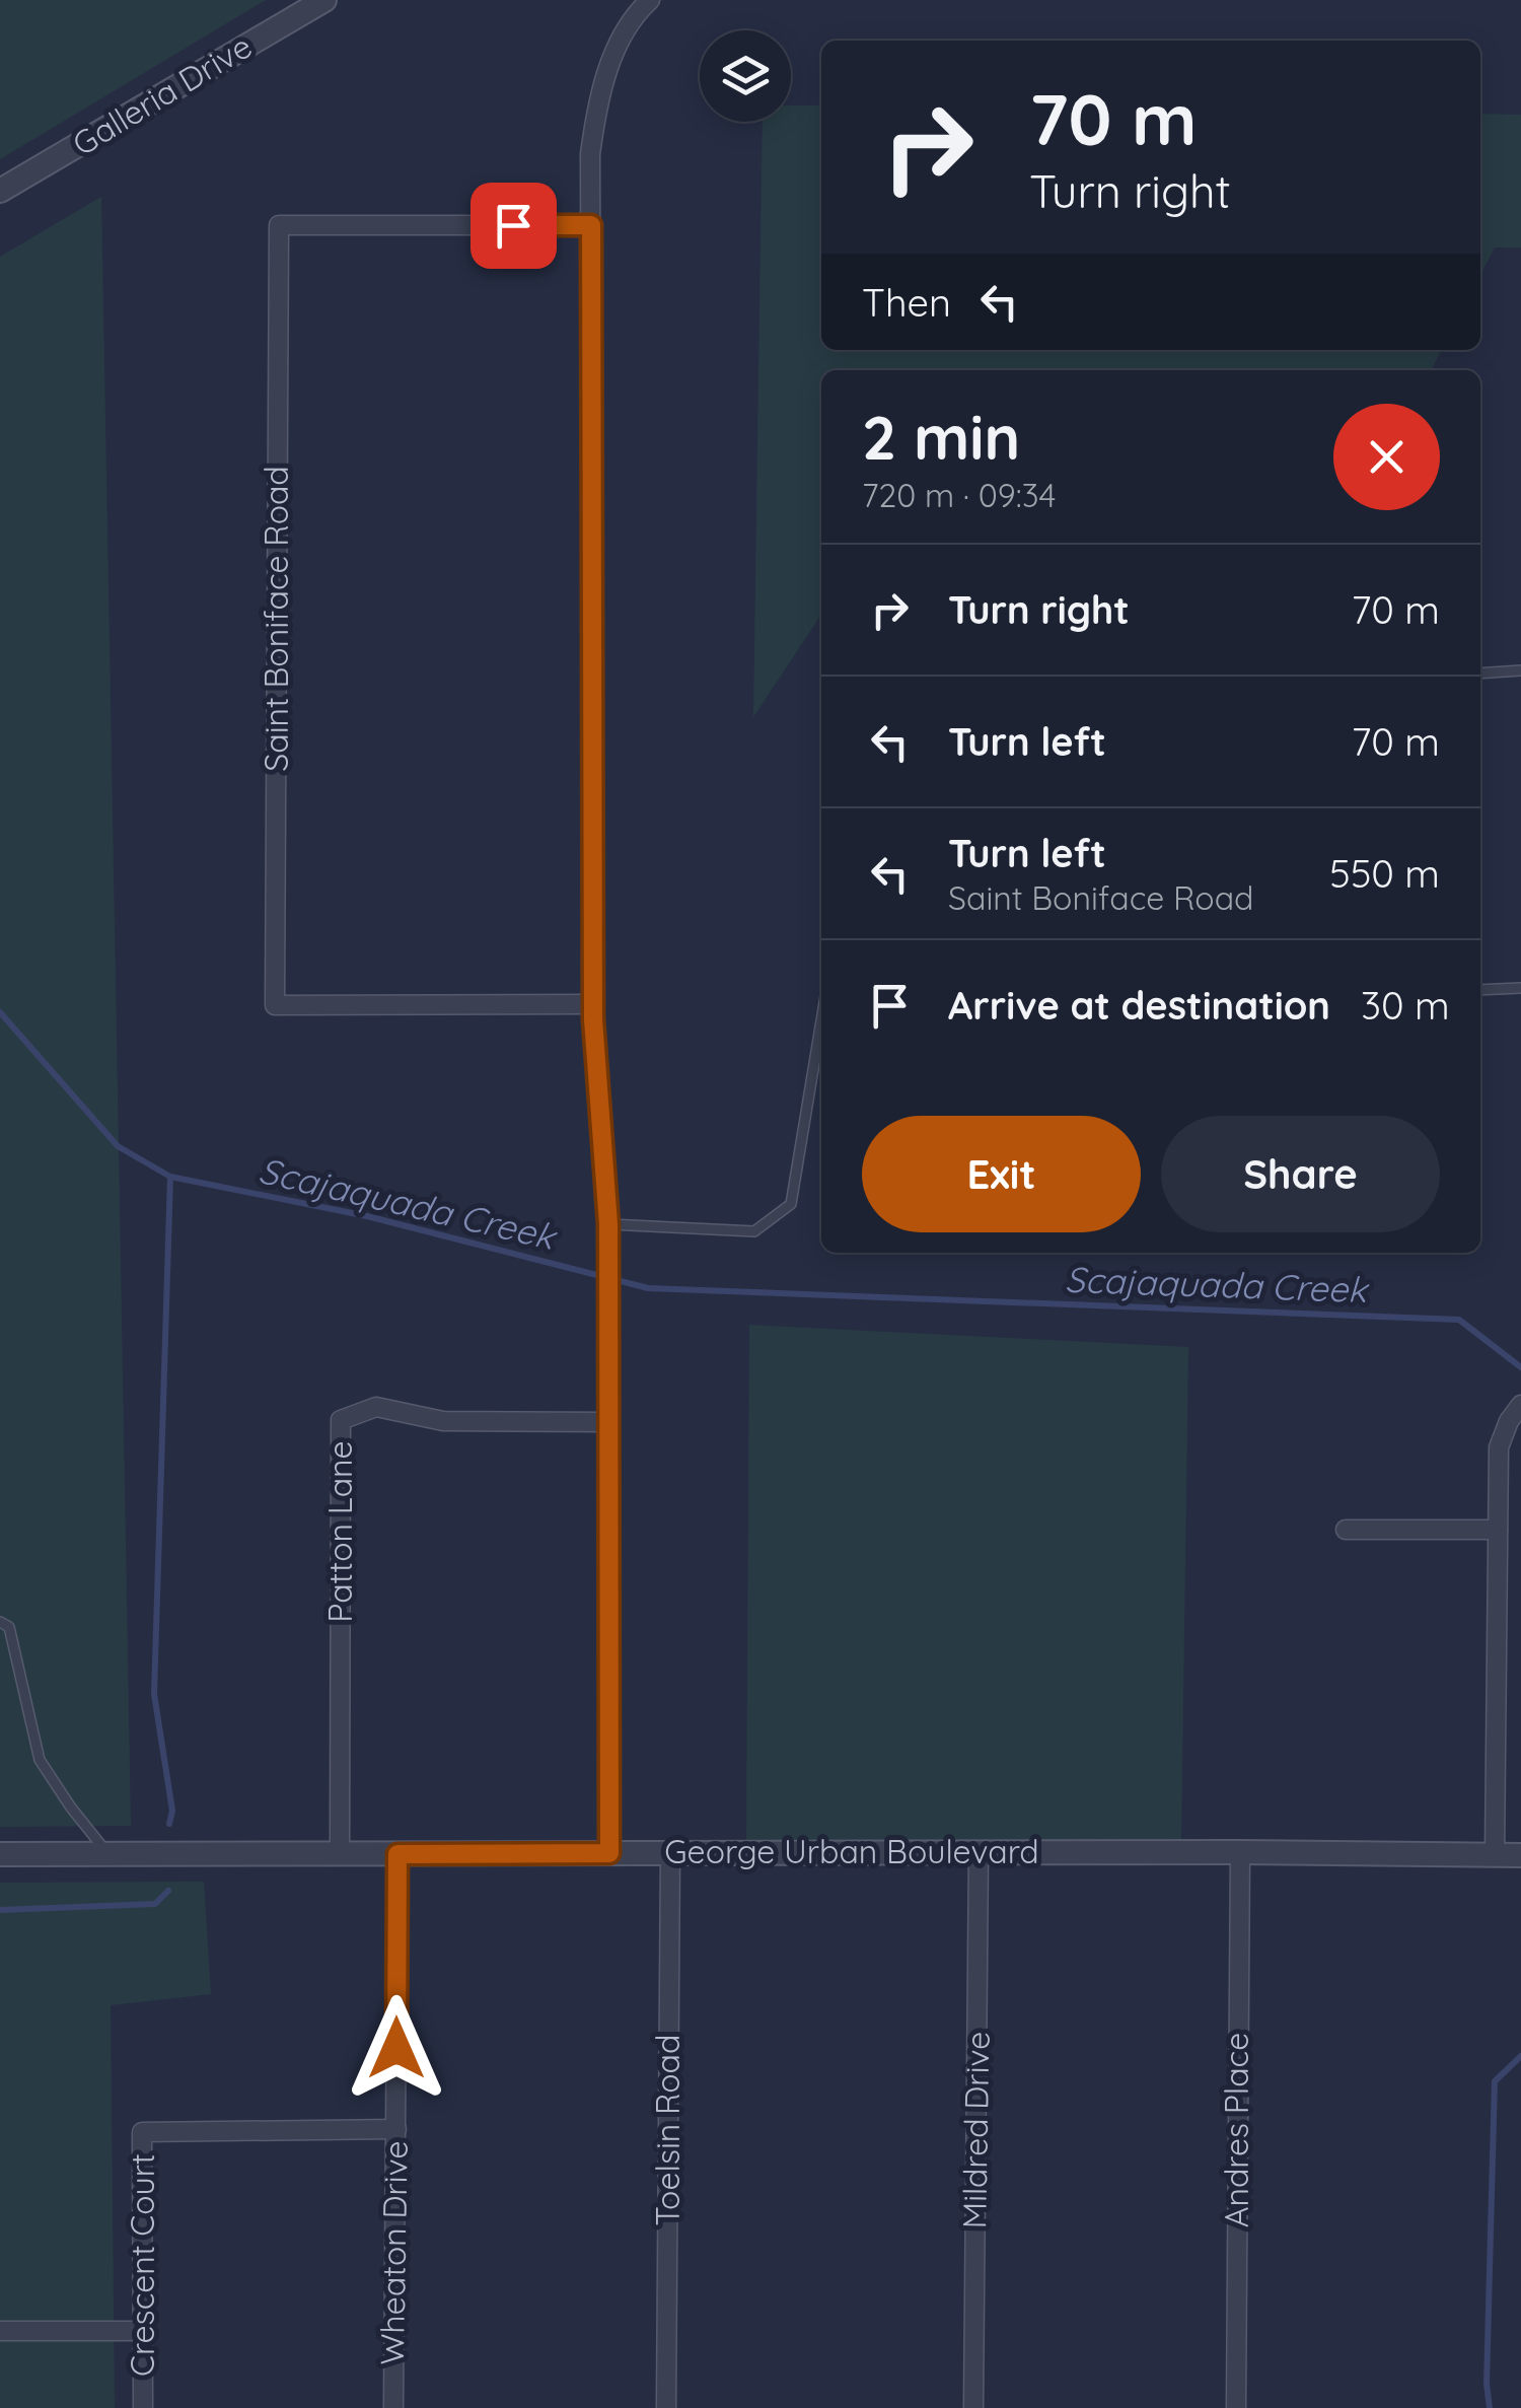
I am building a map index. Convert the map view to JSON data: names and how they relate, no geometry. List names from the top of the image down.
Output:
{
  "streets": {
    "street": [
      "Galleria Drive",
      "Saint Boniface Road",
      "Patton Lane",
      "George Urban Boulevard",
      "Toelsin Road",
      "Mildred Drive",
      "Andres Place",
      "Wheaton Drive",
      "Crescent Court"
    ]
  },
  "crossings": [
    ["Patton Lane", "George Urban Boulevard"],
    ["George Urban Boulevard", "Toelsin Road"],
    ["George Urban Boulevard", "Mildred Drive"],
    ["George Urban Boulevard", "Andres Place"],
    ["George Urban Boulevard", "Wheaton Drive"],
    ["Wheaton Drive", "Crescent Court"]
  ],
  "water": ["Scajaquada Creek"],
  "page": {
    "turn": ["70 m", "Turn right"],
    "then": "Then",
    "heading": ["2 min", "720 m · 09:34"],
    "list": [
      {
        "name": "Turn right",
        "value": "70 m"
      },
      {
        "name": "Turn left",
        "value": "70 m"
      },
      {
        "name": "Turn left",
        "note": "Saint Boniface Road",
        "value": "550 m"
      },
      {
        "name": "Arrive at destination",
        "value": "30 m"
      }
    ],
    "buttons": ["Exit", "Share"]
  }
}
